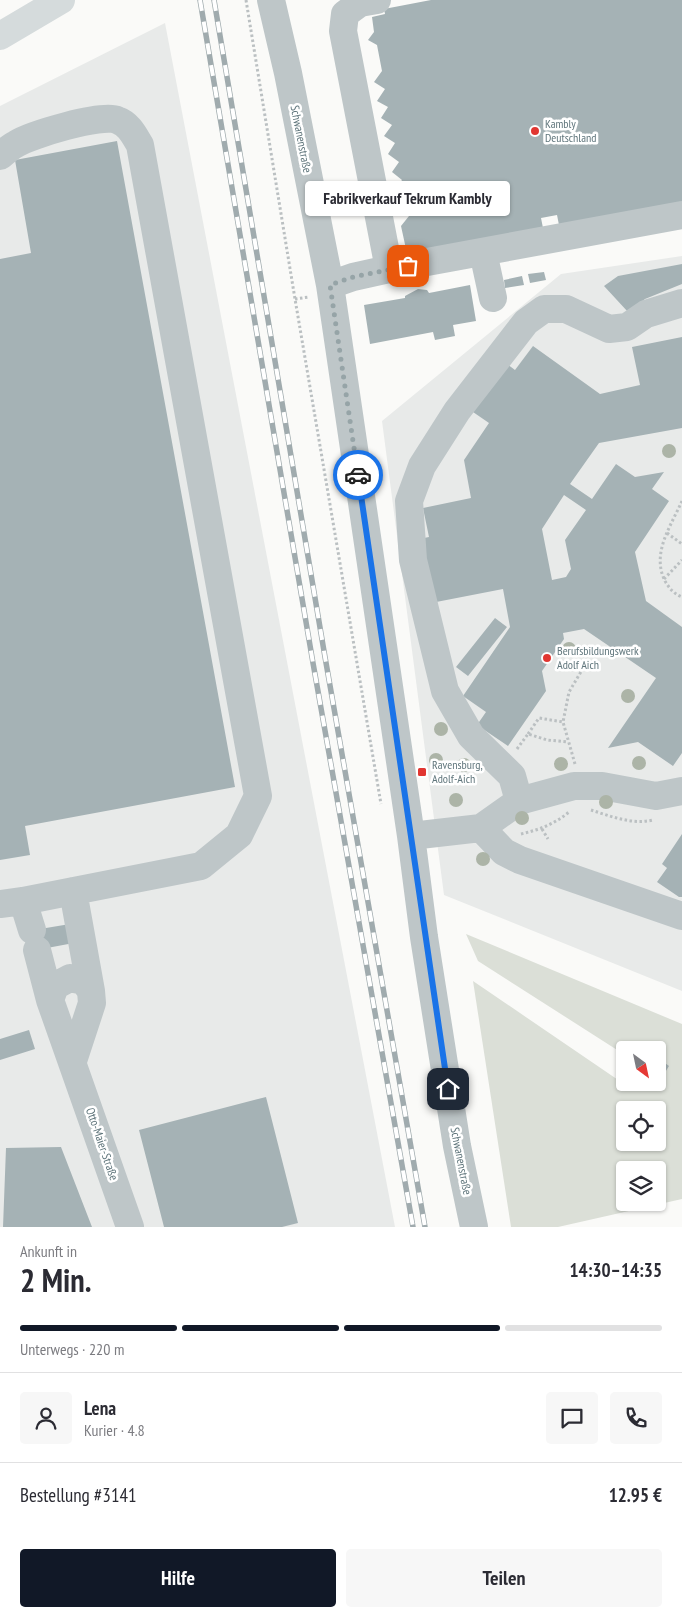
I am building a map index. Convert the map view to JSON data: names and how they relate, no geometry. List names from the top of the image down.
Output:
{
  "streets": {
    "street": ["Schwanenstraße", "Otto-Maier-Straße"]
  },
  "places": {
    "other": ["Kambly Deutschland", "Fabrikverkauf Tekrum Kambly", "Berufsbildungswerk Adolf Aich"],
    "transit": ["Ravensburg, Adolf-Aich"]
  },
  "north": "bottom right",
  "page": {
    "bubble": "Fabrikverkauf Tekrum Kambly",
    "heading": ["2 Min.", "Ankunft in", "14:30–14:35"],
    "panel": [
      "Lena",
      "Kurier · 4.8",
      "Bestellung #3141",
      "12.95 €"
    ],
    "bar": "Unterwegs · 220 m",
    "buttons": ["Hilfe", "Teilen"]
  }
}
